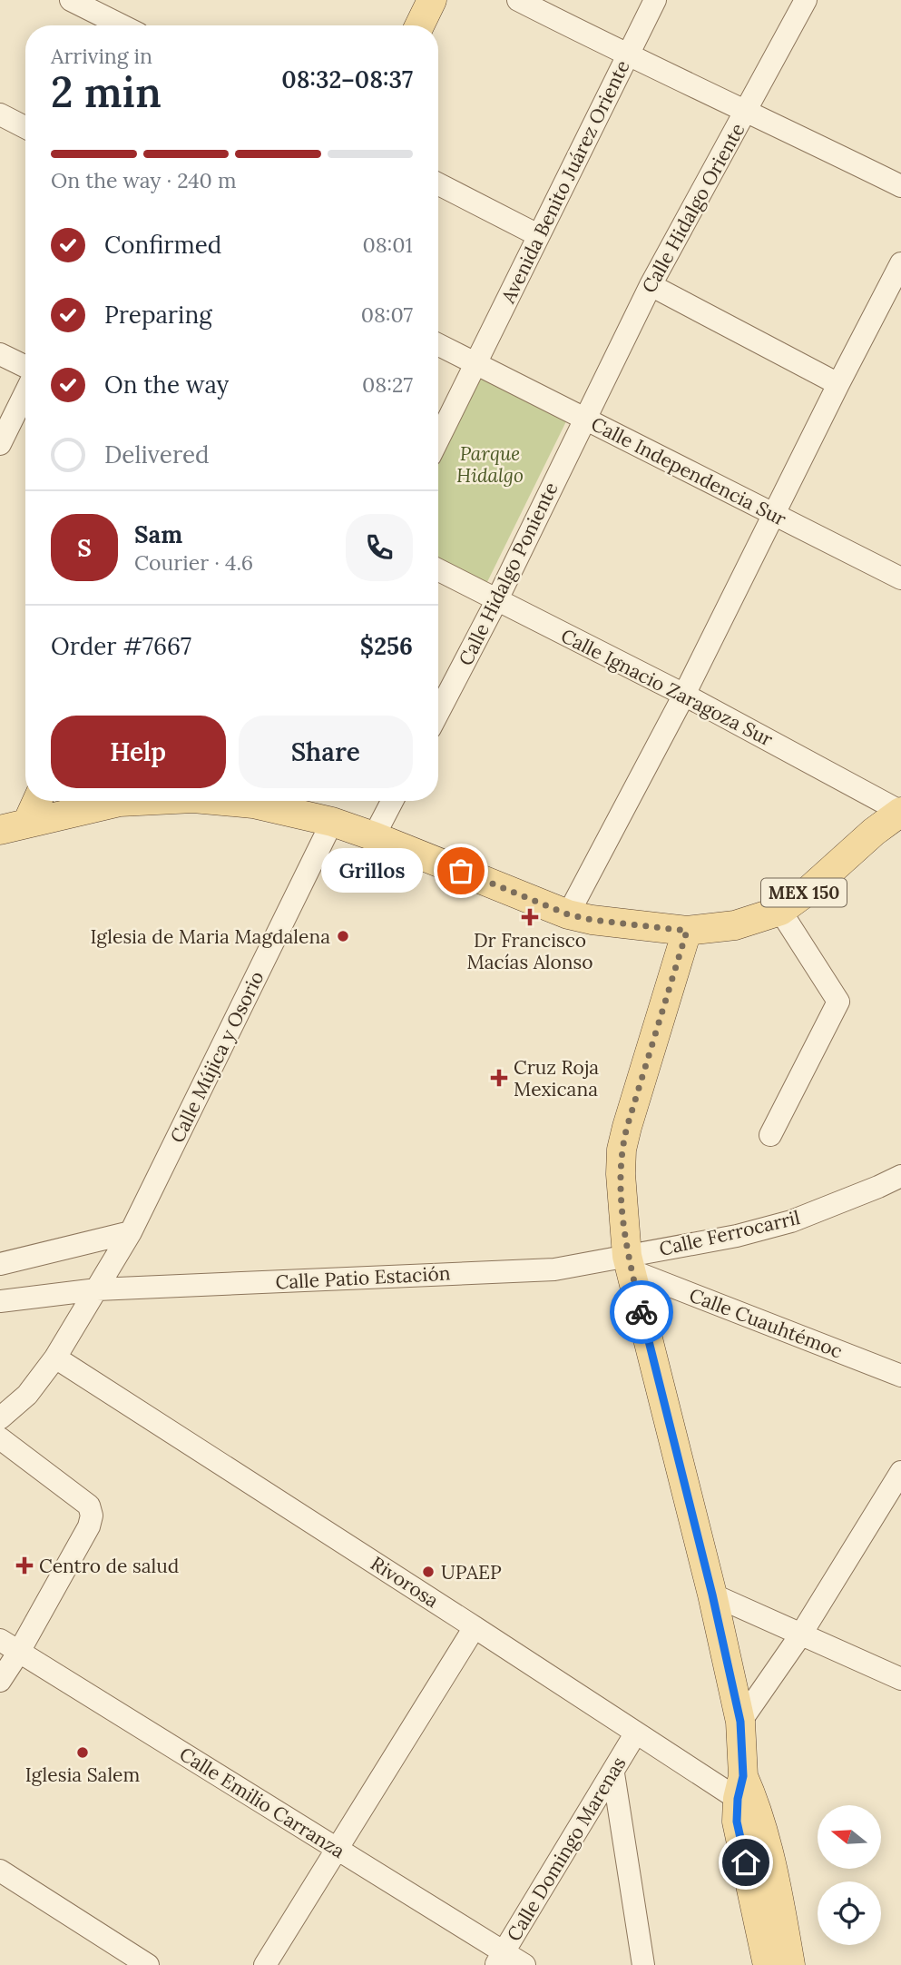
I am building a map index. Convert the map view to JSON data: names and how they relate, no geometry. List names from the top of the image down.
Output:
{
  "streets": {
    "main road": ["MEX 150"],
    "street": [
      "Avenida Benito Juárez Oriente",
      "Calle Hidalgo Oriente",
      "Calle Independencia Sur",
      "Calle Hidalgo Poniente",
      "Calle Ignacio Zaragoza Sur",
      "Calle Mújica y Osorio",
      "Calle Ferrocarril",
      "Calle Patio Estación",
      "Calle Cuauhtémoc",
      "Rivorosa",
      "Calle Emilio Carranza",
      "Calle Domingo Marenas"
    ]
  },
  "crossings": [
    ["Avenida Benito Juárez Oriente", "Calle Independencia Sur"],
    ["Calle Hidalgo Oriente", "Calle Independencia Sur"],
    ["Calle Hidalgo Oriente", "Calle Hidalgo Poniente"],
    ["Calle Independencia Sur", "Calle Hidalgo Poniente"],
    ["Calle Hidalgo Poniente", "Calle Ignacio Zaragoza Sur"],
    ["Calle Ignacio Zaragoza Sur", "MEX 150"],
    ["MEX 150", "Calle Mújica y Osorio"],
    ["Calle Mújica y Osorio", "Calle Patio Estación"],
    ["Calle Mújica y Osorio", "Rivorosa"],
    ["Calle Ferrocarril", "Calle Patio Estación"],
    ["Calle Ferrocarril", "Calle Cuauhtémoc"],
    ["Calle Patio Estación", "Calle Cuauhtémoc"],
    ["Rivorosa", "Calle Domingo Marenas"],
    ["Calle Emilio Carranza", "Calle Domingo Marenas"]
  ],
  "parks": ["Parque Hidalgo"],
  "places": {
    "other": [
      "Grillos",
      "Iglesia de Maria Magdalena",
      "UPAEP",
      "Iglesia Salem"
    ],
    "health": ["Dr Francisco Macías Alonso", "Cruz Roja Mexicana", "Centro de salud"]
  },
  "north": "left",
  "page": {
    "heading": ["2 min", "Arriving in", "08:32–08:37"],
    "panel": [
      "Sam",
      "Courier · 4.6",
      "Order #7667",
      "$256"
    ],
    "bar": "On the way · 240 m",
    "list": [
      ["Confirmed", "08:01"],
      ["Preparing", "08:07"],
      ["On the way", "08:27"],
      "Delivered"
    ],
    "round": "S",
    "buttons": ["Help", "Share"],
    "bubble": "Grillos"
  }
}
